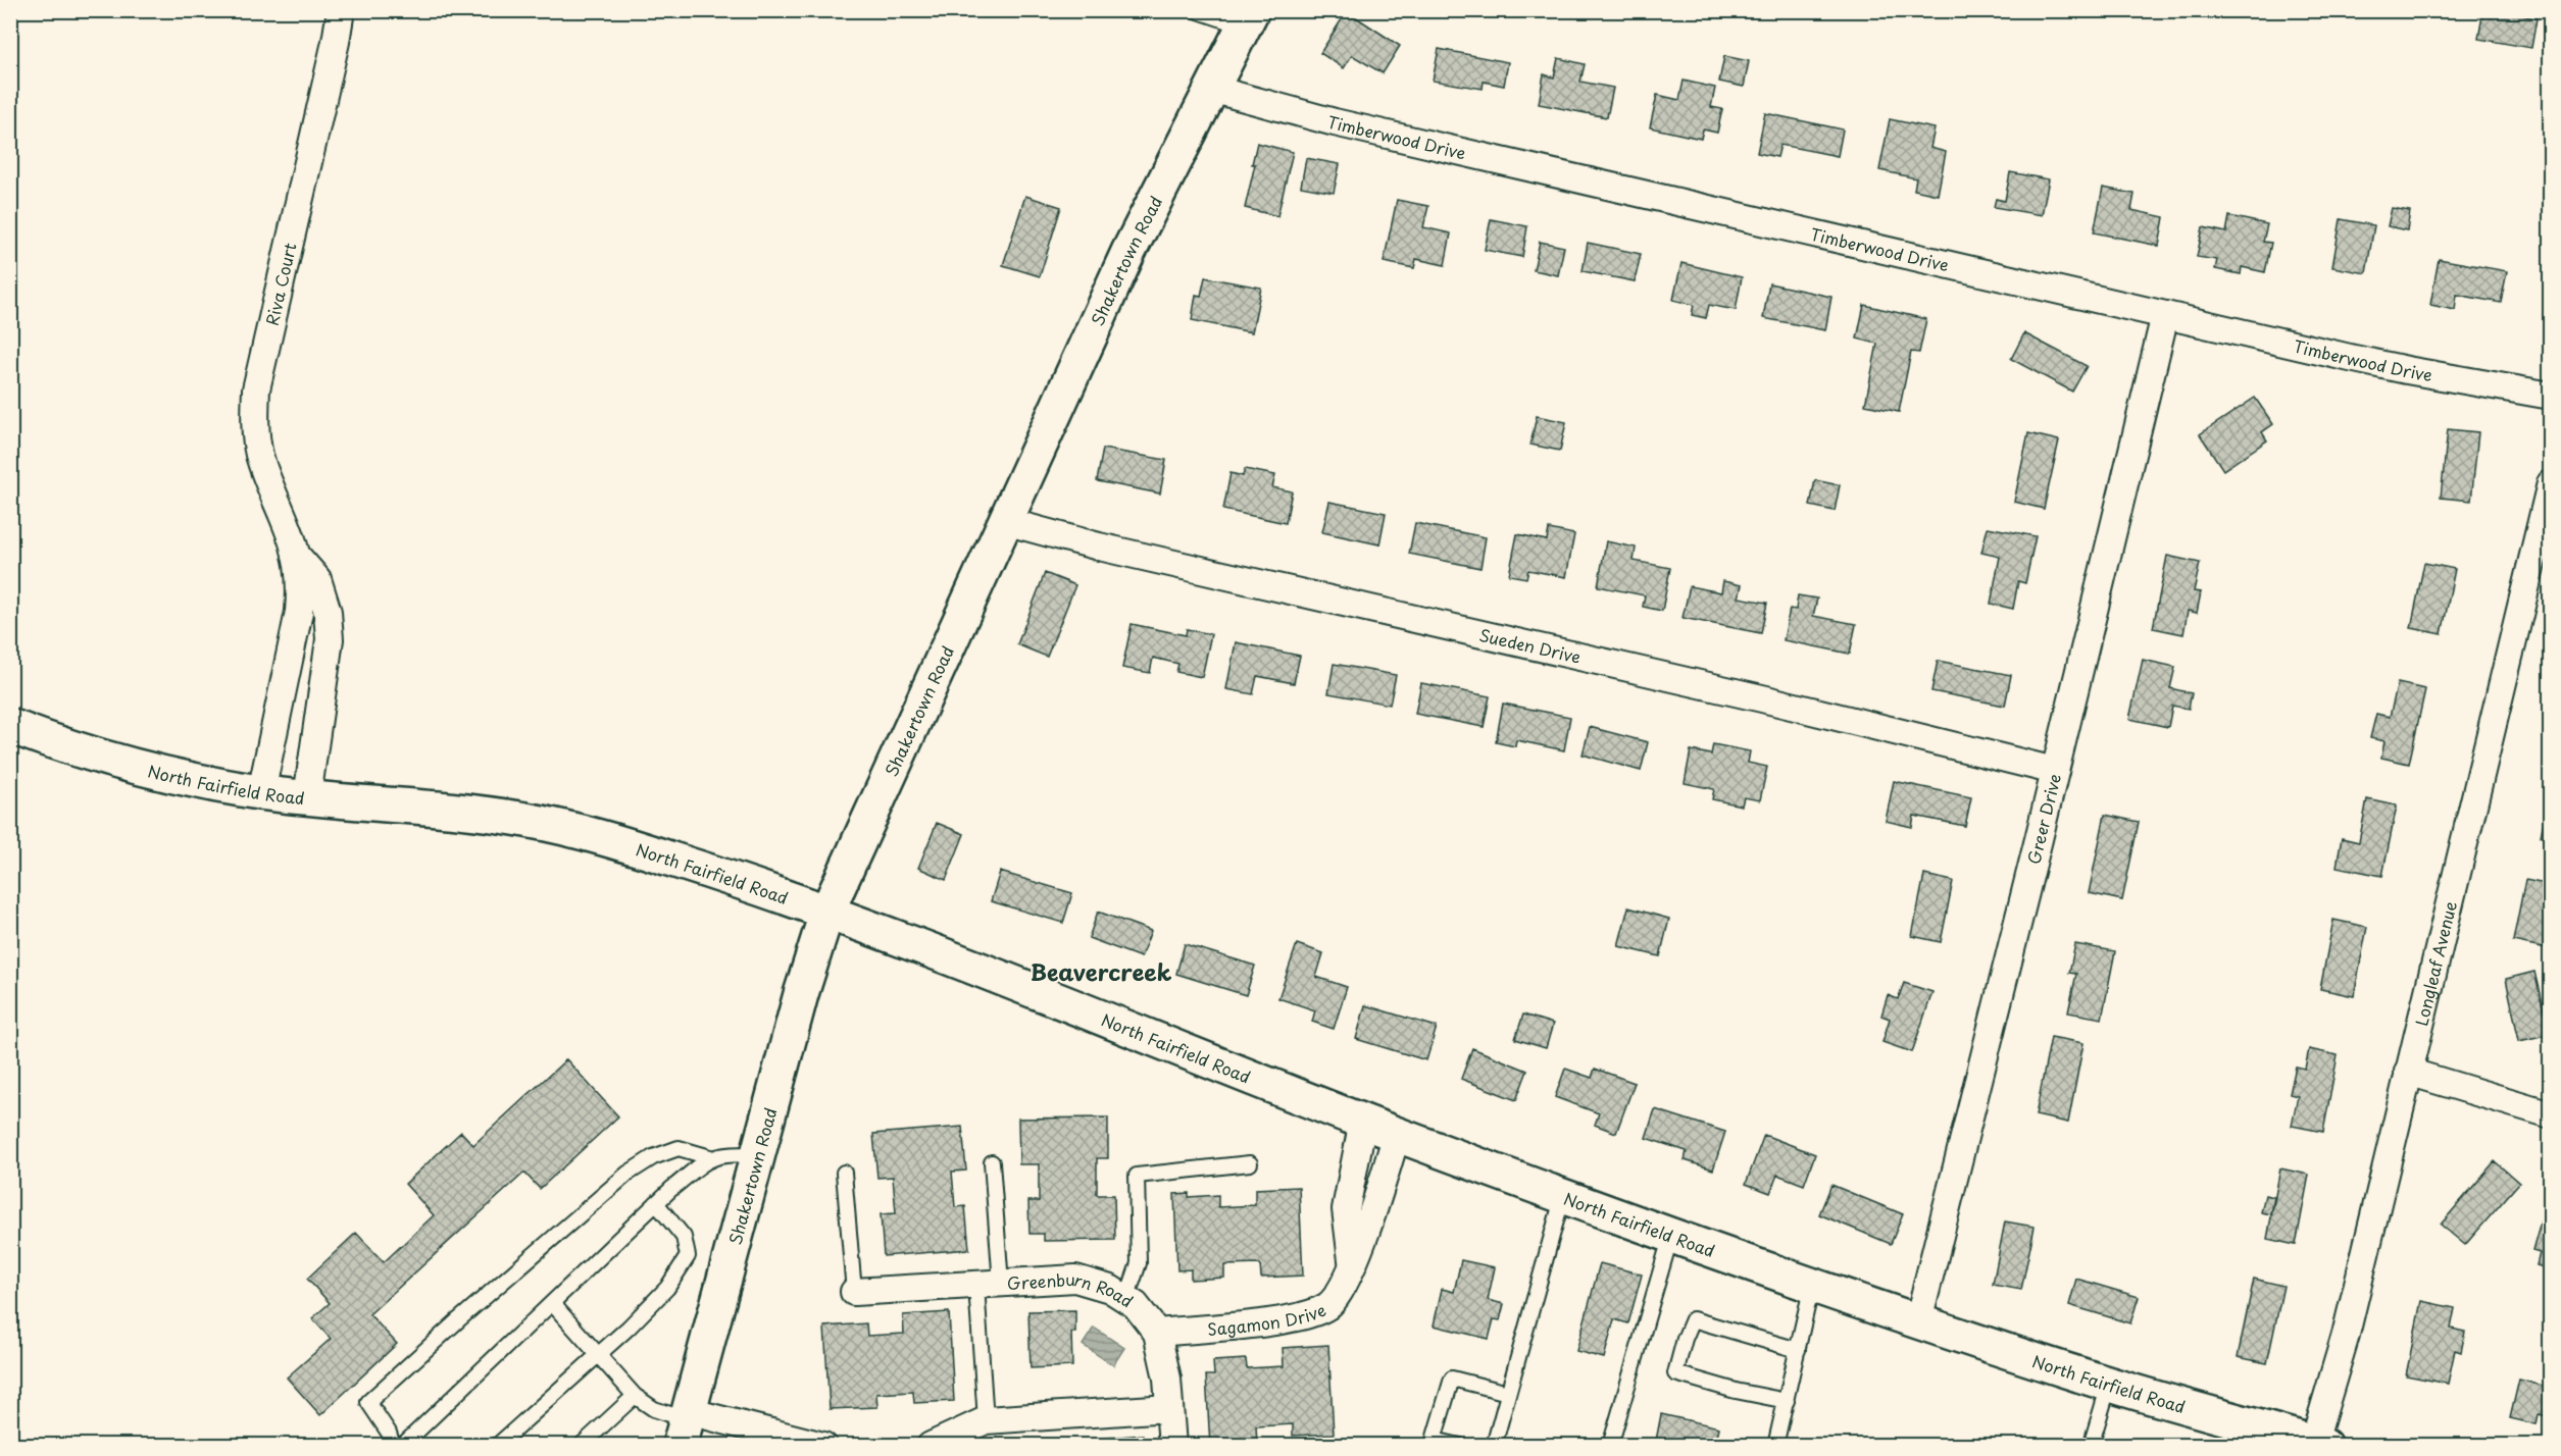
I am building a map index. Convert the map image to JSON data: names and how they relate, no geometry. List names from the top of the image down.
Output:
{
  "streets": {
    "main road": ["Shakertown Road", "North Fairfield Road"],
    "street": [
      "Timberwood Drive",
      "Riva Court",
      "Sueden Drive",
      "Greer Drive",
      "Longleaf Avenue",
      "Greenburn Road",
      "Sagamon Drive"
    ]
  },
  "crossings": [
    ["Timberwood Drive", "Shakertown Road"],
    ["Timberwood Drive", "Greer Drive"],
    ["Shakertown Road", "Sueden Drive"],
    ["Shakertown Road", "North Fairfield Road"],
    ["Riva Court", "North Fairfield Road"],
    ["Sueden Drive", "Greer Drive"],
    ["North Fairfield Road", "Greer Drive"],
    ["North Fairfield Road", "Longleaf Avenue"],
    ["North Fairfield Road", "Sagamon Drive"],
    ["Greenburn Road", "Sagamon Drive"]
  ],
  "districts": ["Beavercreek"]
}
